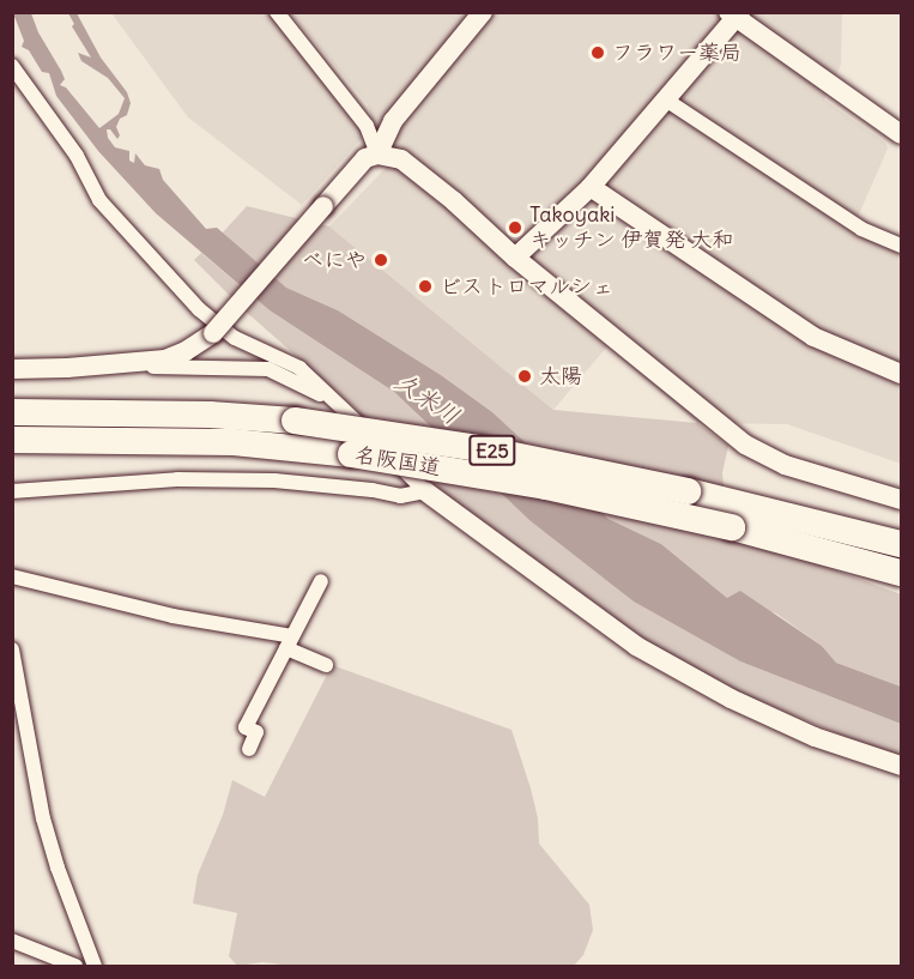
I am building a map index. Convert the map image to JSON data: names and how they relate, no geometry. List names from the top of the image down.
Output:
{
  "streets": {
    "highway": ["E25", "名阪国道"]
  },
  "water": ["久米川"],
  "places": [
    "フラワー薬局",
    "Takoyaki キッチン 伊賀発 大和",
    "べにや",
    "ビストロマルシェ",
    "太陽"
  ]
}
